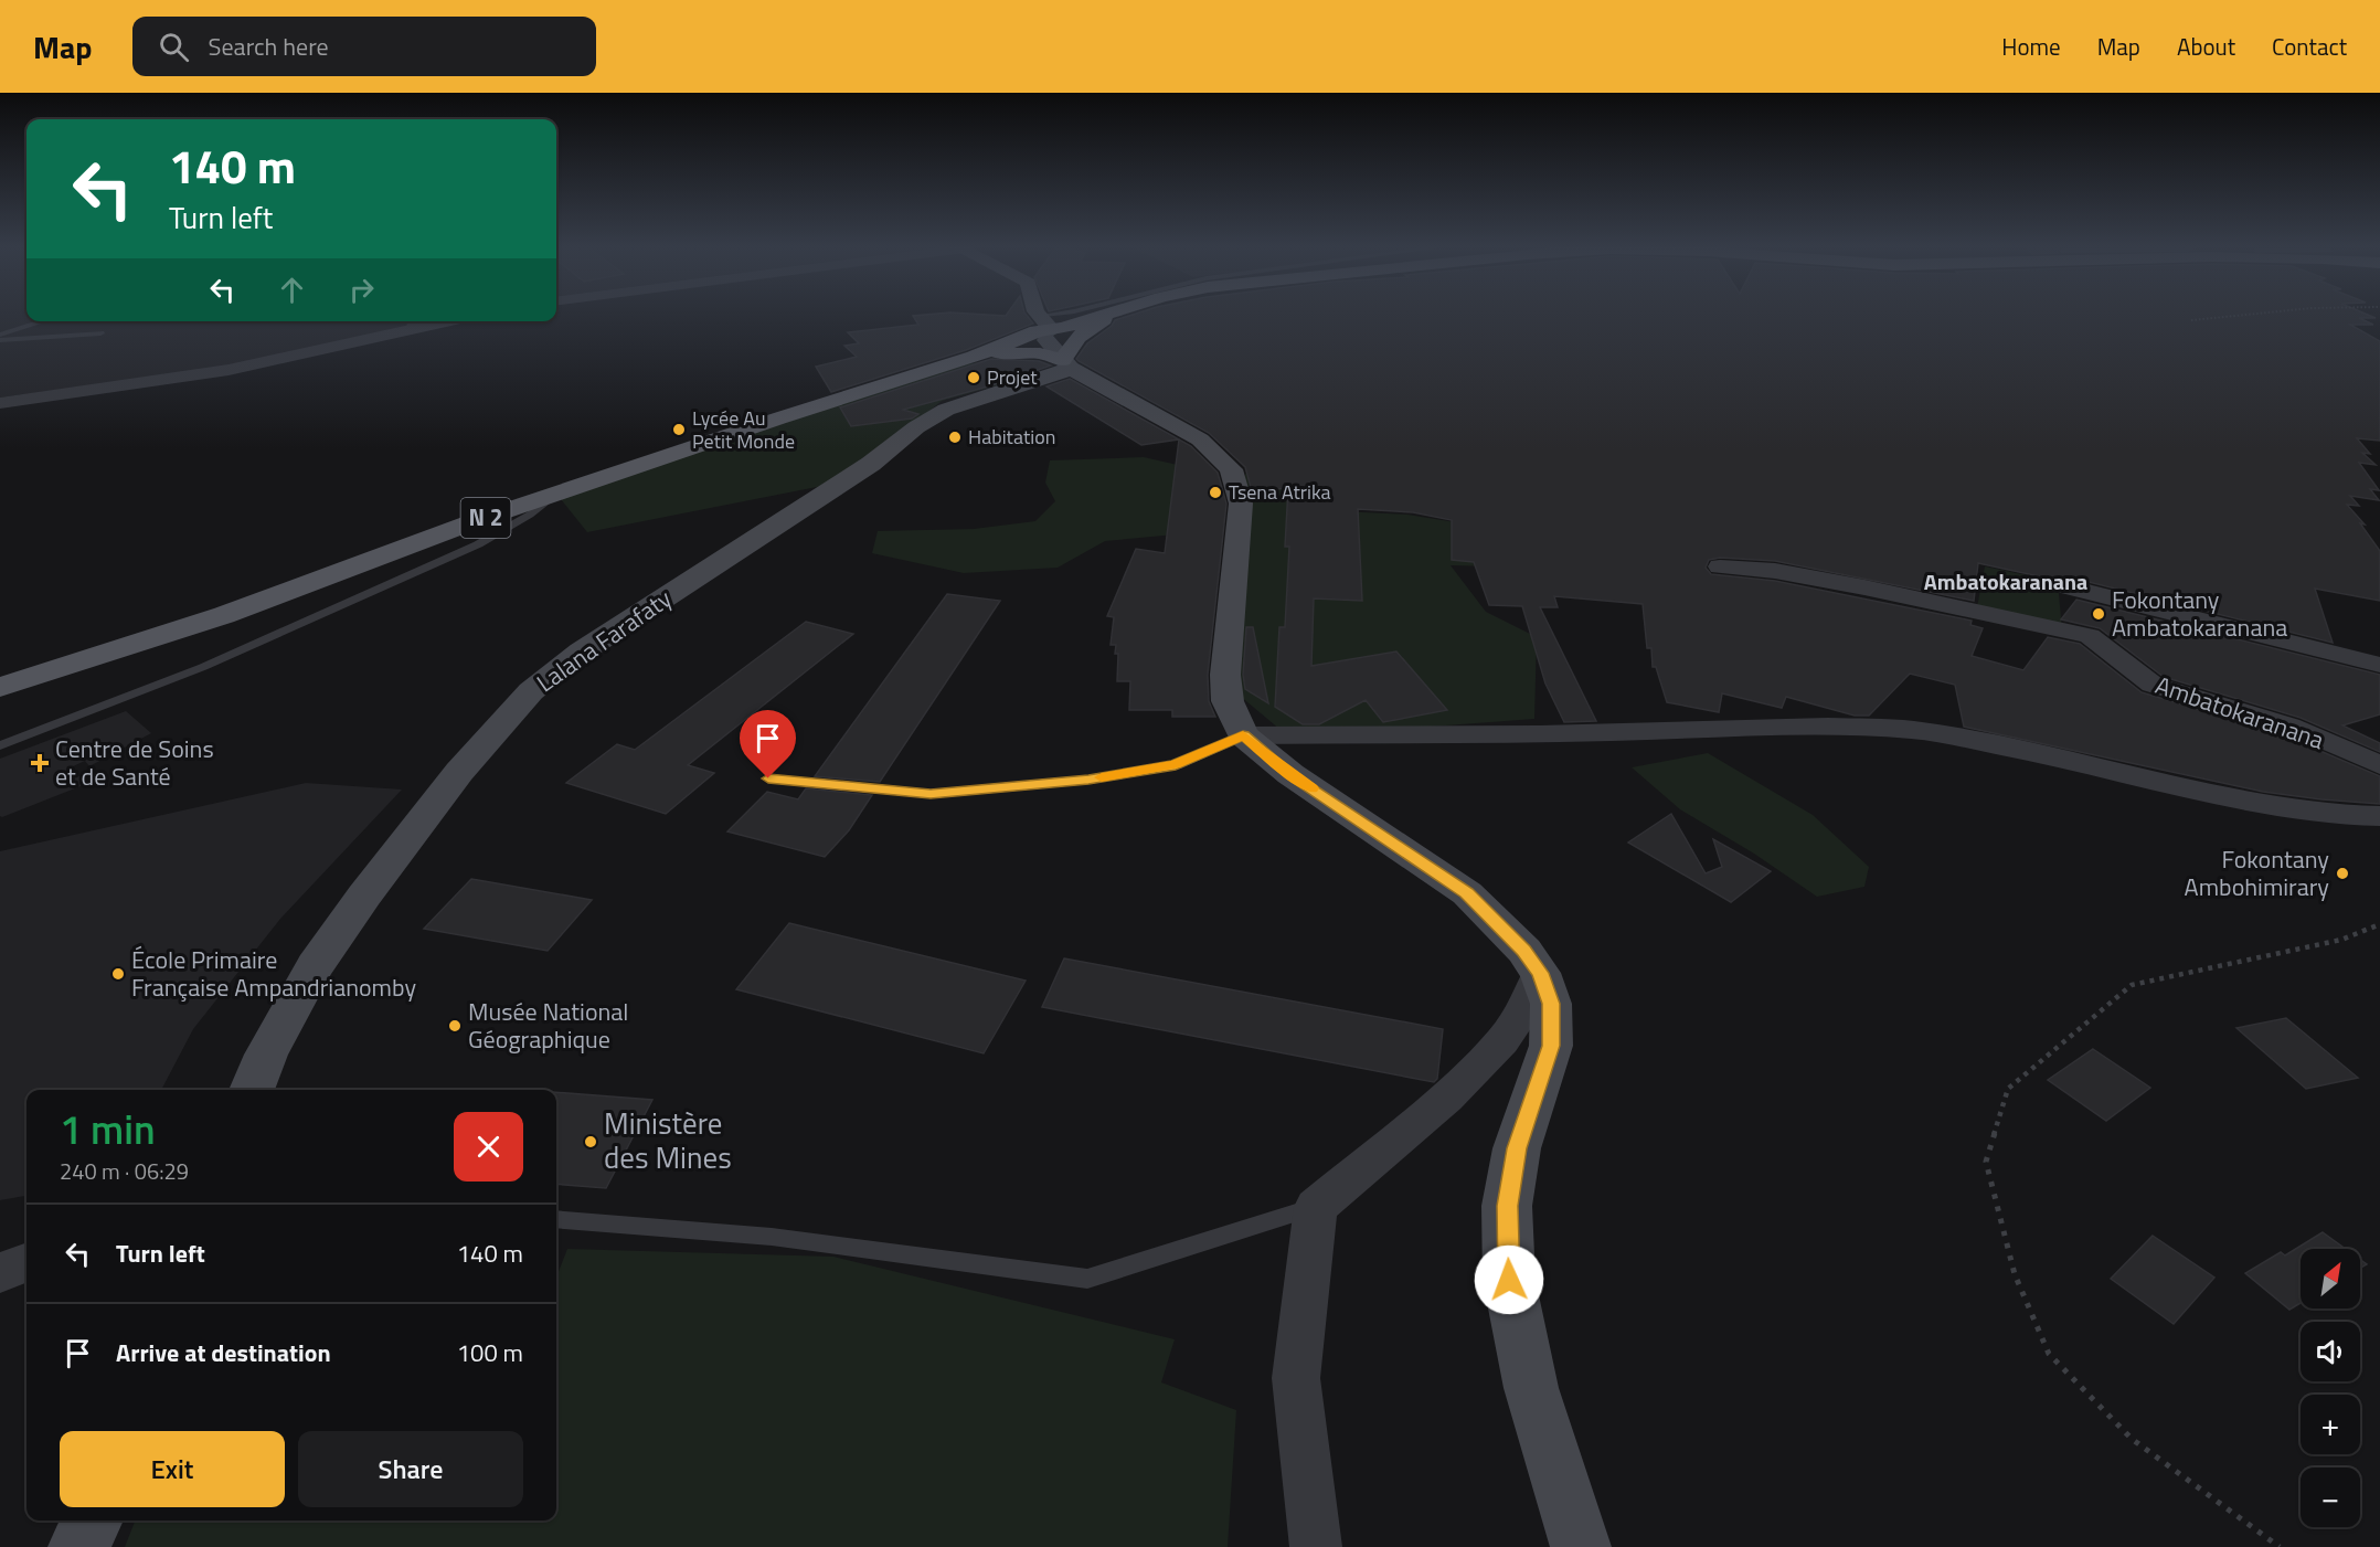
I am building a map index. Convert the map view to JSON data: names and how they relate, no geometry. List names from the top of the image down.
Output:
{
  "streets": {
    "main road": ["N 2", "Lalana Farafaty"],
    "street": ["Ambatokaranana"]
  },
  "districts": ["Ambatokaranana"],
  "places": {
    "other": [
      "Projet",
      "Lycée Au Petit Monde",
      "Habitation",
      "Tsena Atrika",
      "Fokontany Ambatokaranana",
      "Fokontany Ambohimirary",
      "École Primaire Française Ampandrianomby",
      "Musée National Géographique",
      "Ministère des Mines"
    ],
    "health": ["Centre de Soins et de Santé"]
  },
  "north": "top right",
  "page": {
    "header": "Map",
    "search": "Search here",
    "nav": [
      "Home",
      "Map",
      "About",
      "Contact"
    ],
    "turn": ["140 m", "Turn left"],
    "heading": ["1 min", "240 m · 06:29"],
    "list": [
      {
        "name": "Turn left",
        "value": "140 m"
      },
      {
        "name": "Arrive at destination",
        "value": "100 m"
      }
    ],
    "map_buttons": ["+", "−"],
    "buttons": ["Exit", "Share"]
  }
}
